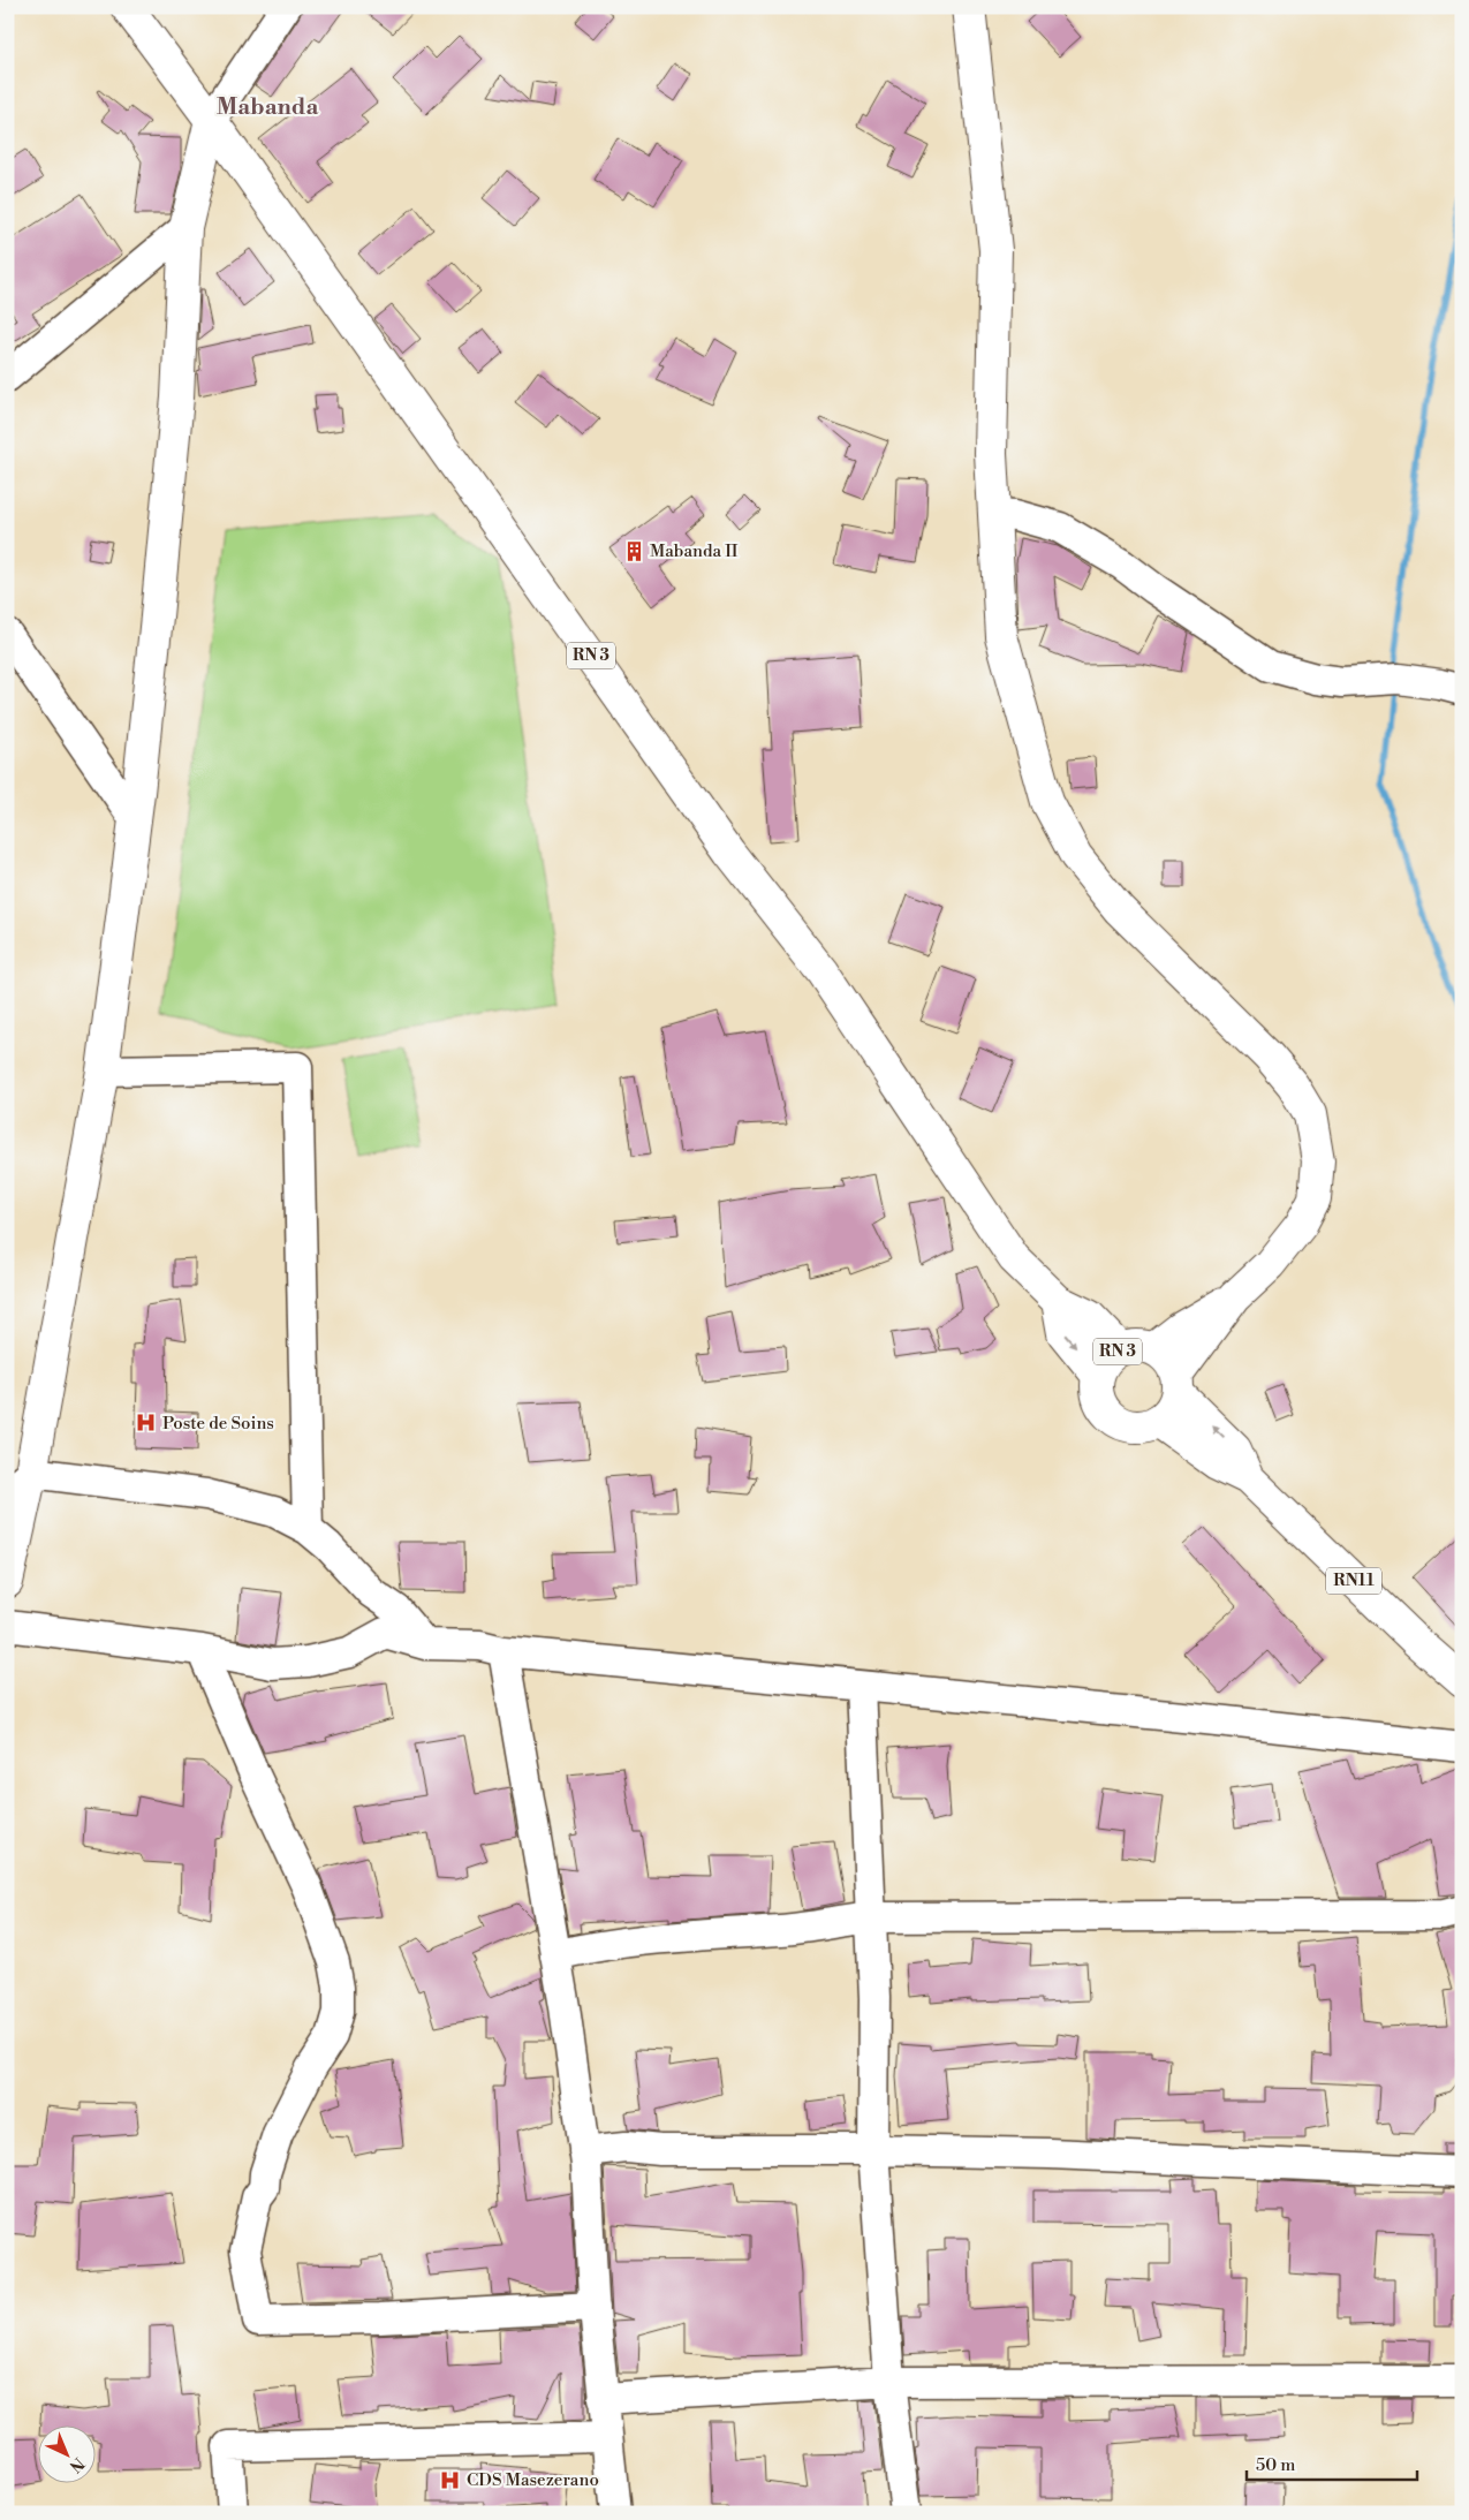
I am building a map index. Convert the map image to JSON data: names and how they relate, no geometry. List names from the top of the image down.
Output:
{
  "streets": {
    "main road": ["RN 3", "RN11"]
  },
  "crossings": [
    ["RN 3", "RN11"]
  ],
  "districts": ["Mabanda"],
  "places": {
    "building": ["Mabanda II"],
    "hospital": ["Poste de Soins", "CDS Masezerano"]
  },
  "scale_bar": "50 m",
  "north": "bottom right"
}
